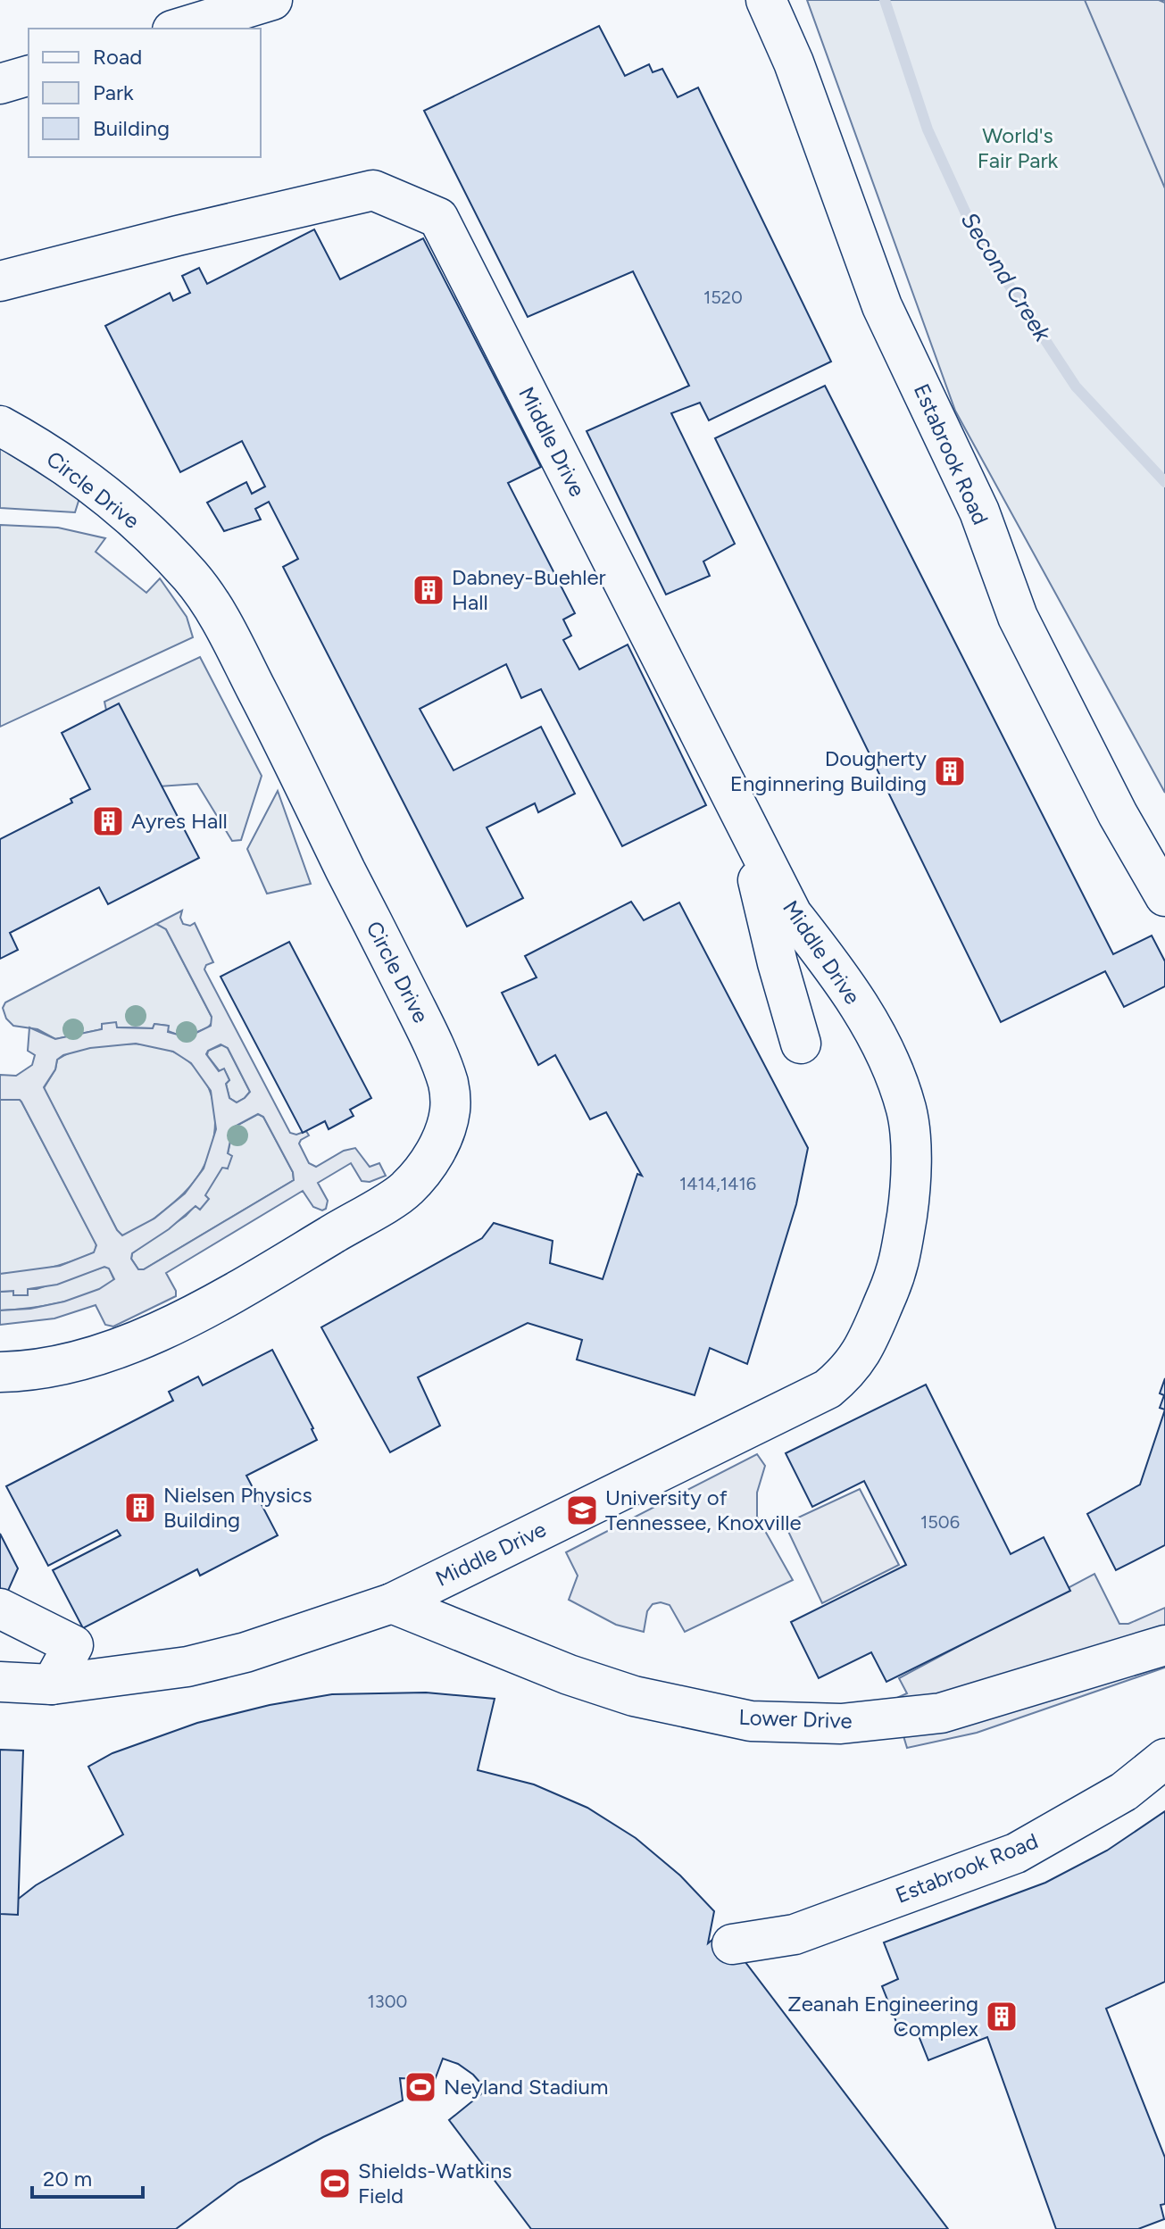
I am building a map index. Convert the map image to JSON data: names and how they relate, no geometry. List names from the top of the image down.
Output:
{
  "streets": {
    "street": [
      "Middle Drive",
      "Estabrook Road",
      "Circle Drive",
      "Lower Drive"
    ]
  },
  "crossings": [
    ["Middle Drive", "Lower Drive"]
  ],
  "water": ["Second Creek"],
  "parks": ["World's Fair Park"],
  "places": {
    "building": [
      "Dabney-Buehler Hall",
      "Dougherty Enginnering Building",
      "Ayres Hall",
      "Nielsen Physics Building",
      "Zeanah Engineering Complex"
    ],
    "school or university": ["University of Tennessee, Knoxville"],
    "sports": ["Neyland Stadium", "Shields-Watkins Field"]
  },
  "house_numbers": [
    "1520",
    "1414,1416",
    "1506",
    "1300"
  ],
  "legend": ["Road", "Park", "Building"],
  "scale_bar": "20 m"
}
